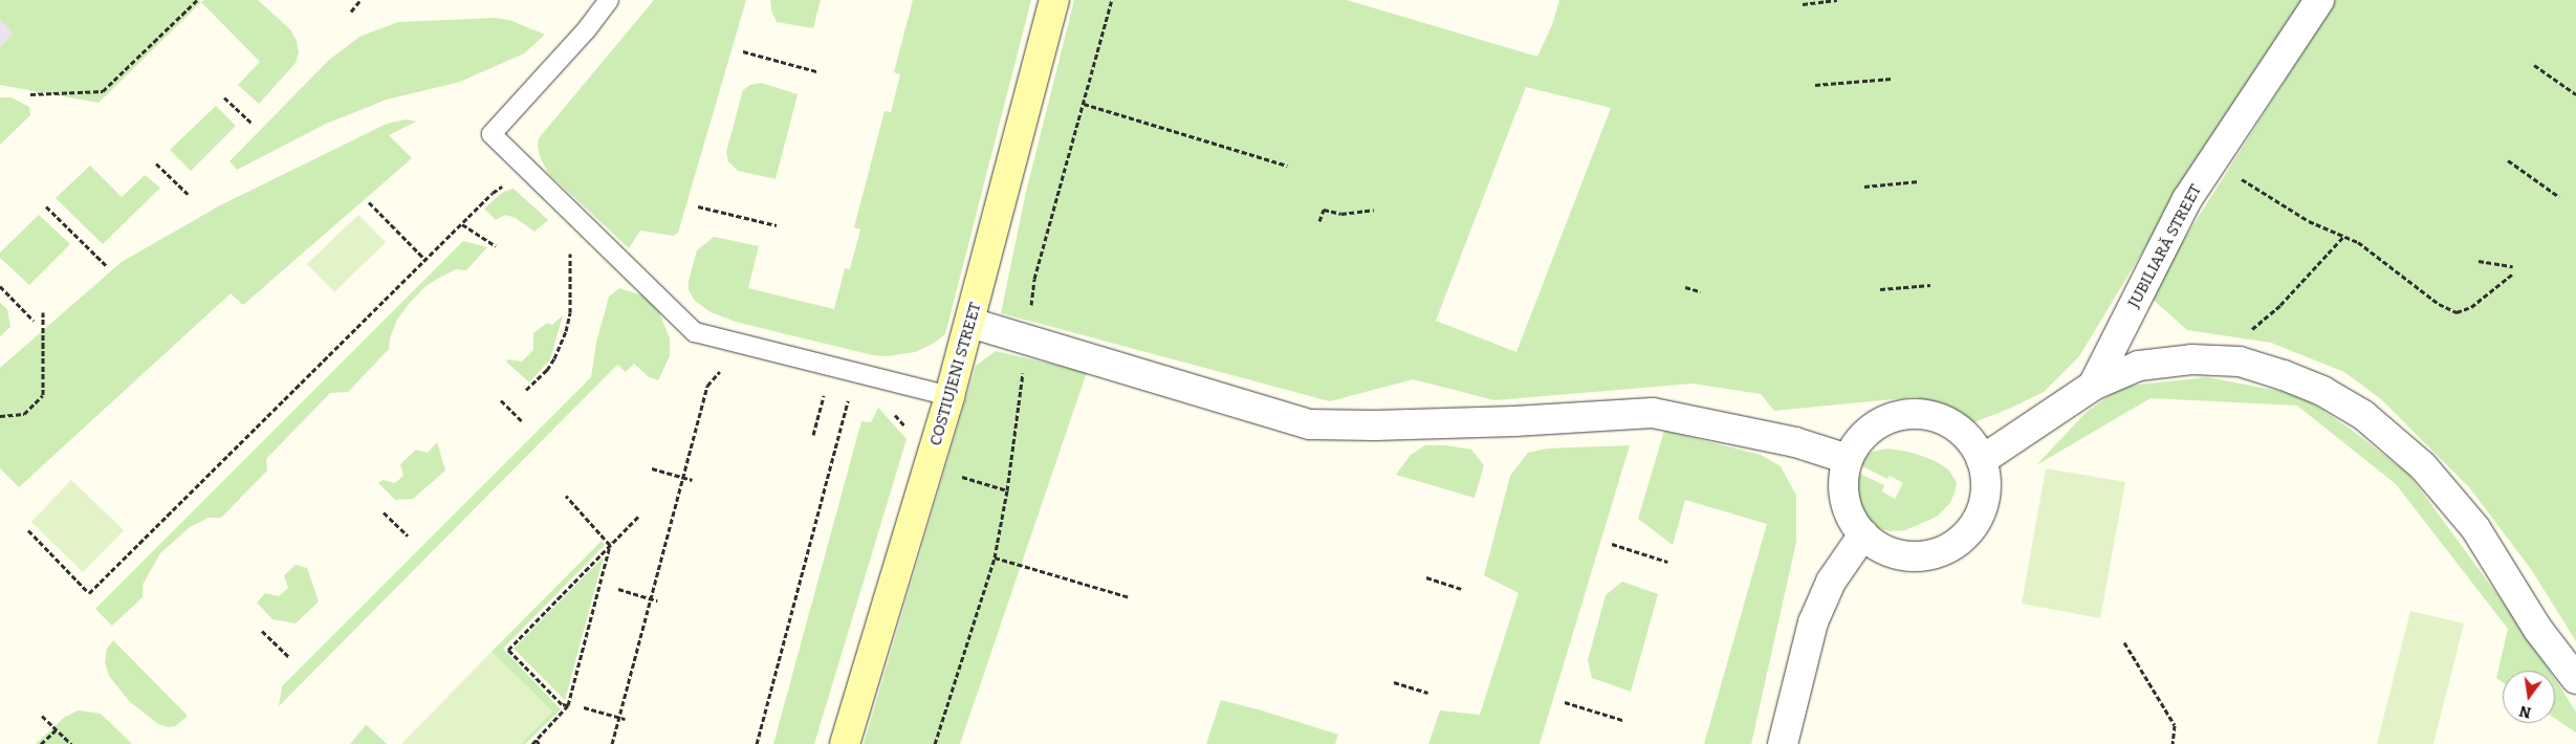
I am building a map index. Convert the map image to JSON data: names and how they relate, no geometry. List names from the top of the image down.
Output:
{
  "streets": {
    "street": ["JUBILIARĂ STREET", "COSTIUJENI STREET"]
  },
  "north": "bottom"
}
